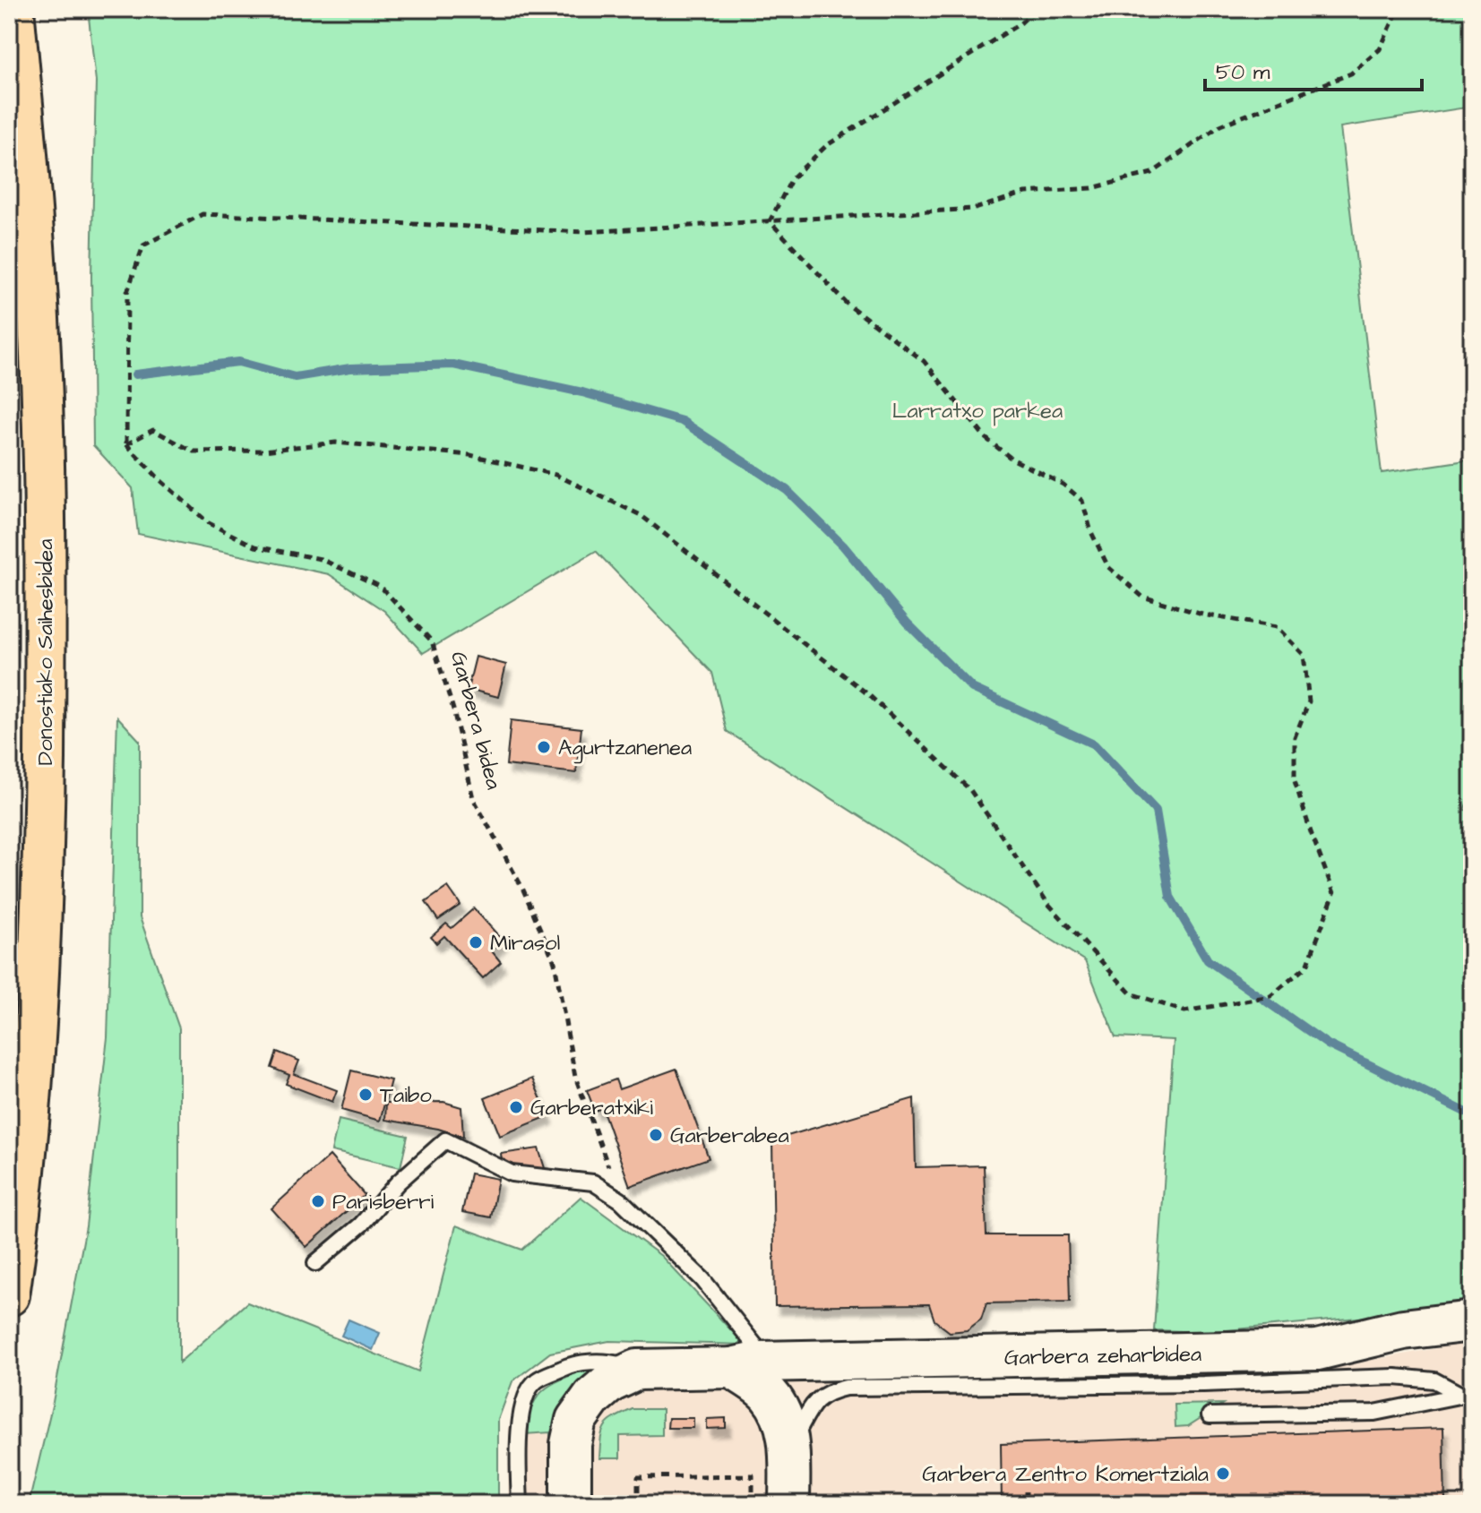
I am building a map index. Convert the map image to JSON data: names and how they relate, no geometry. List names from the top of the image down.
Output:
{
  "streets": {
    "highway": ["Donostiako Saihesbidea"],
    "street": ["Garbera zeharbidea"],
    "path": ["Garbera bidea"]
  },
  "parks": ["Larratxo parkea"],
  "places": [
    "Agurtzanenea",
    "Mirasol",
    "Taibo",
    "Garberatxiki",
    "Garberabea",
    "Parisberri",
    "Garbera Zentro Komertziala"
  ],
  "scale_bar": "50 m"
}
